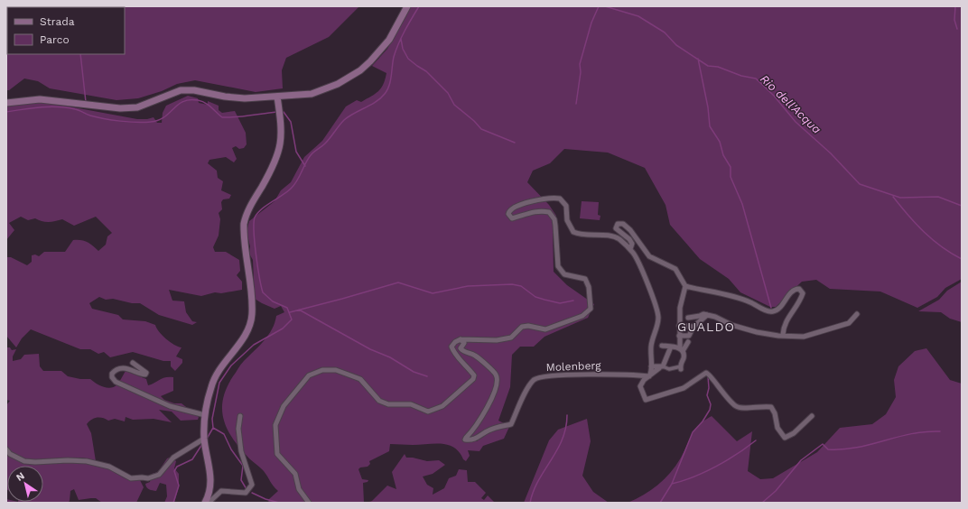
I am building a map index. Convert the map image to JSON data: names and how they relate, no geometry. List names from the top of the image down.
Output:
{
  "streets": {
    "street": ["Molenberg"]
  },
  "districts": ["GUALDO"],
  "water": ["Rio dell'Acqua"],
  "legend": ["Strada", "Parco"],
  "north": "top left"
}
